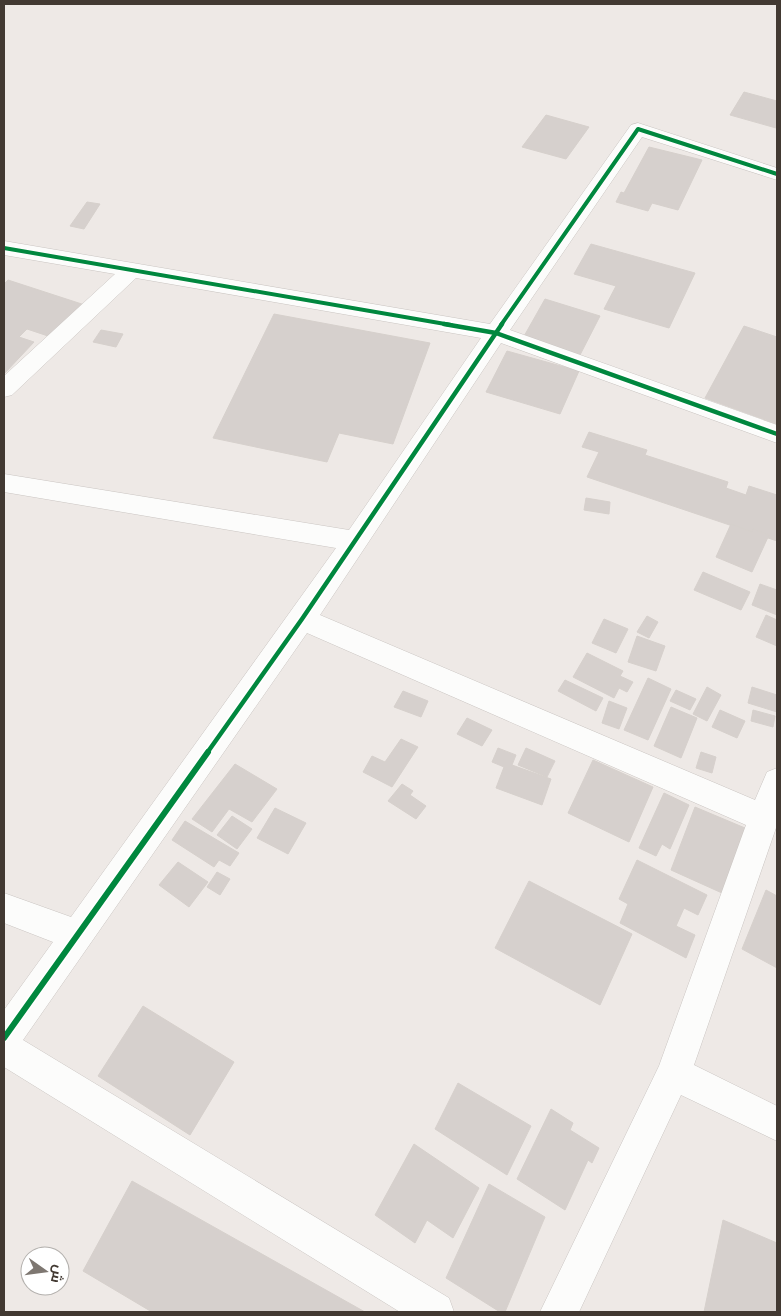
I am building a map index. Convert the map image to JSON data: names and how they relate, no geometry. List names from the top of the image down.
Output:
{
  "north": "right"
}
